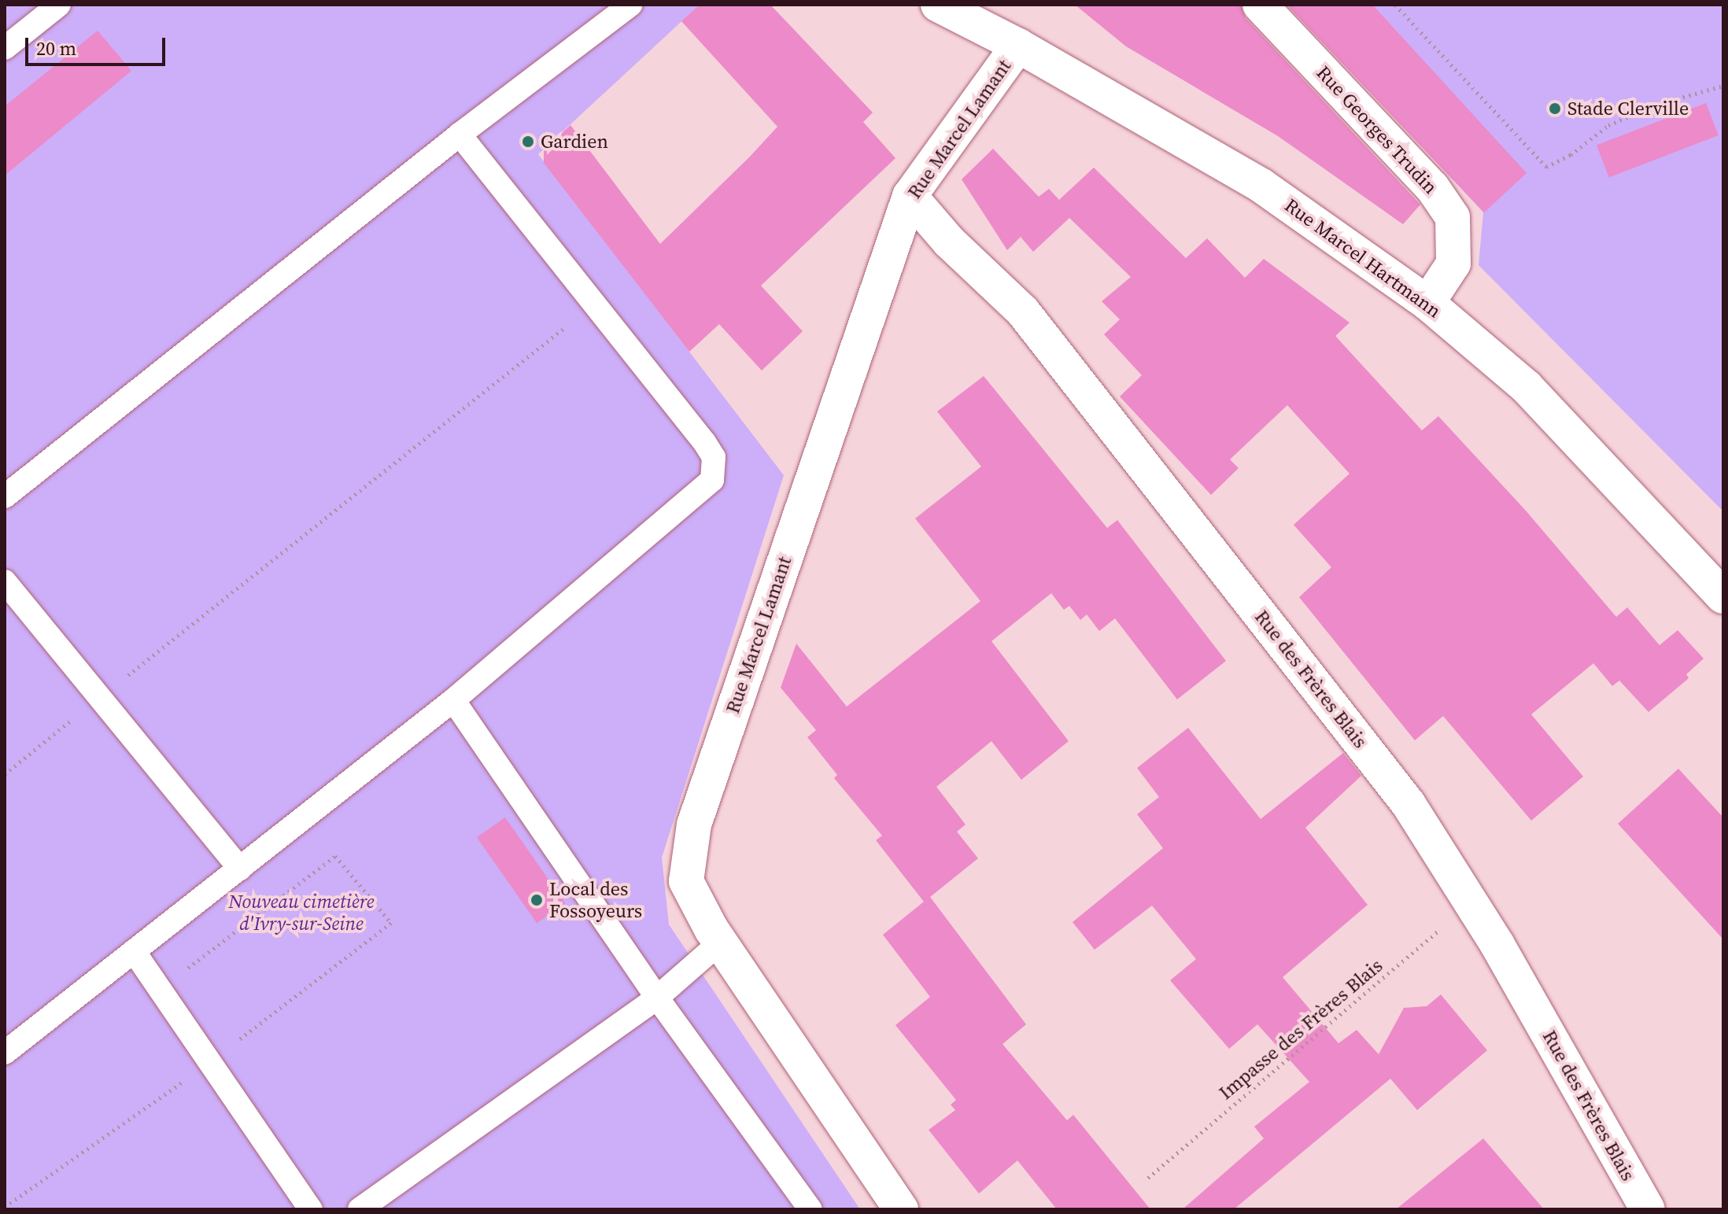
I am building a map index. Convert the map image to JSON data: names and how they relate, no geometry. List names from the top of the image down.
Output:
{
  "streets": {
    "street": [
      "Rue Marcel Lamant",
      "Rue Georges Trudin",
      "Rue Marcel Hartmann",
      "Rue des Frères Blais"
    ],
    "path": ["Impasse des Frères Blais"]
  },
  "crossings": [
    ["Rue Marcel Lamant", "Rue Marcel Hartmann"],
    ["Rue Marcel Lamant", "Rue des Frères Blais"],
    ["Rue Georges Trudin", "Rue Marcel Hartmann"],
    ["Rue des Frères Blais", "Impasse des Frères Blais"]
  ],
  "parks": ["Nouveau cimetière d'Ivry-sur-Seine"],
  "places": ["Stade Clerville", "Gardien", "Local des Fossoyeurs"],
  "scale_bar": "20 m"
}
